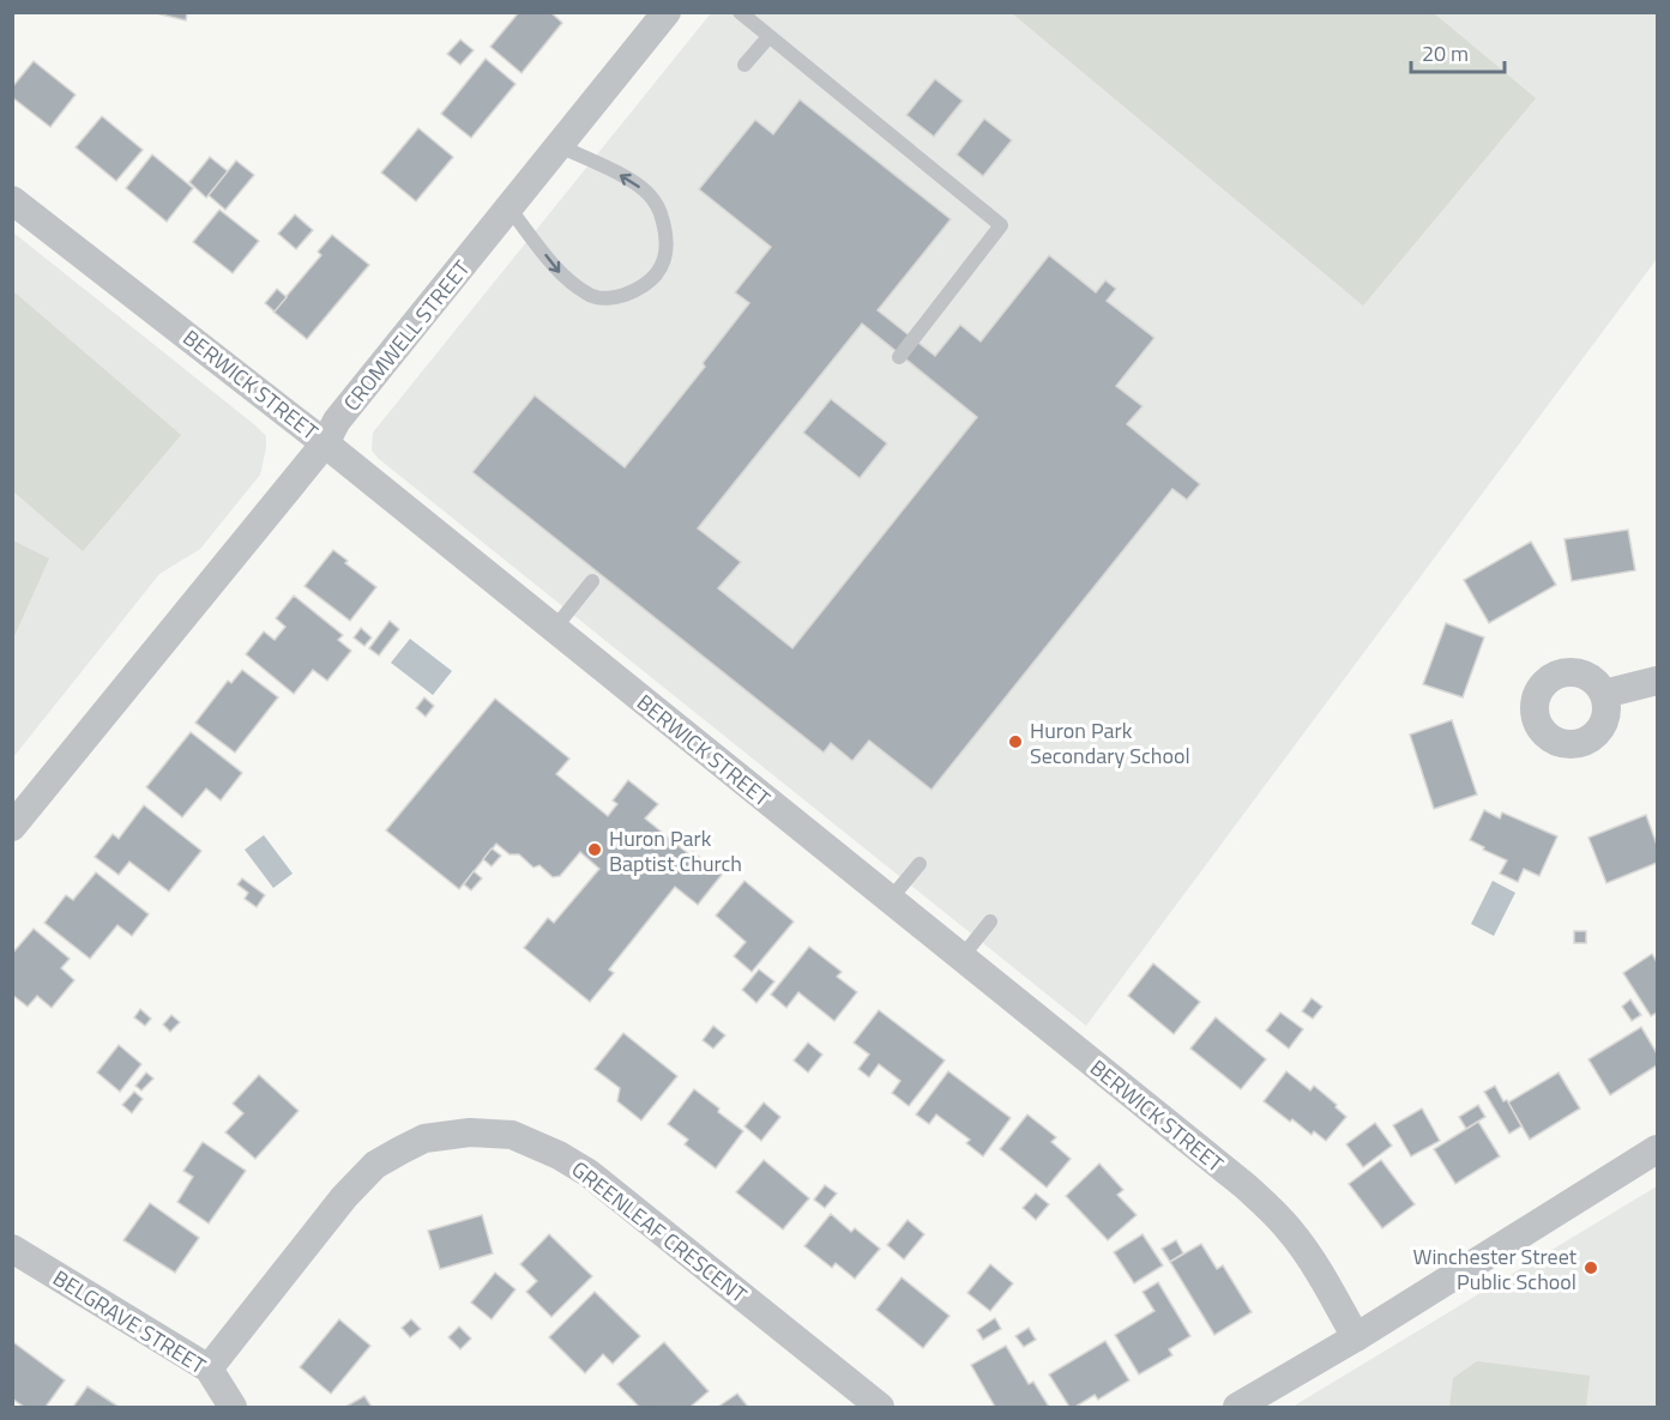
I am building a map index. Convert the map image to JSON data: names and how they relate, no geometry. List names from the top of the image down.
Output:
{
  "streets": {
    "street": [
      "CROMWELL STREET",
      "BERWICK STREET",
      "GREENLEAF CRESCENT",
      "BELGRAVE STREET"
    ]
  },
  "crossings": [
    ["CROMWELL STREET", "BERWICK STREET"],
    ["GREENLEAF CRESCENT", "BELGRAVE STREET"]
  ],
  "places": ["Huron Park Secondary School", "Huron Park Baptist Church", "Winchester Street Public School"],
  "scale_bar": "20 m"
}
